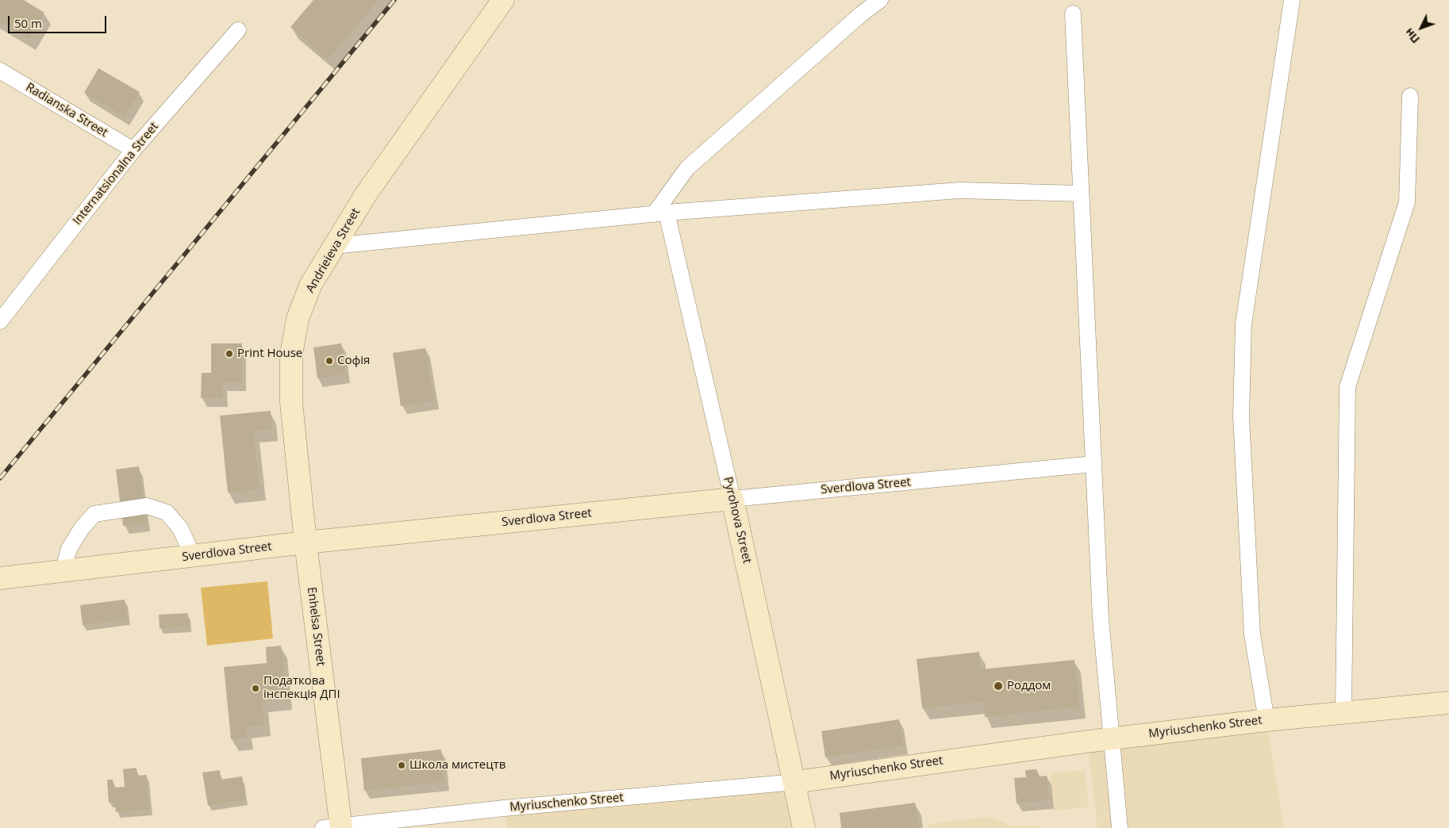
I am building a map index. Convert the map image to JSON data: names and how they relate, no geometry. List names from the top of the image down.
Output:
{
  "streets": {
    "street": [
      "Radianska Street",
      "Internatsionalna Street",
      "Andrieieva Street",
      "Sverdlova Street",
      "Pyrohova Street",
      "Enhelsa Street",
      "Myriuschenko Street"
    ]
  },
  "crossings": [
    ["Radianska Street", "Internatsionalna Street"],
    ["Andrieieva Street", "Sverdlova Street"],
    ["Andrieieva Street", "Enhelsa Street"],
    ["Sverdlova Street", "Pyrohova Street"],
    ["Sverdlova Street", "Enhelsa Street"],
    ["Pyrohova Street", "Myriuschenko Street"],
    ["Enhelsa Street", "Myriuschenko Street"]
  ],
  "places": [
    "Print House",
    "Софія",
    "Роддом",
    "Податкова інспекція ДПІ",
    "Школа мистецтв"
  ],
  "scale_bar": "50 m",
  "north": "bottom left"
}
